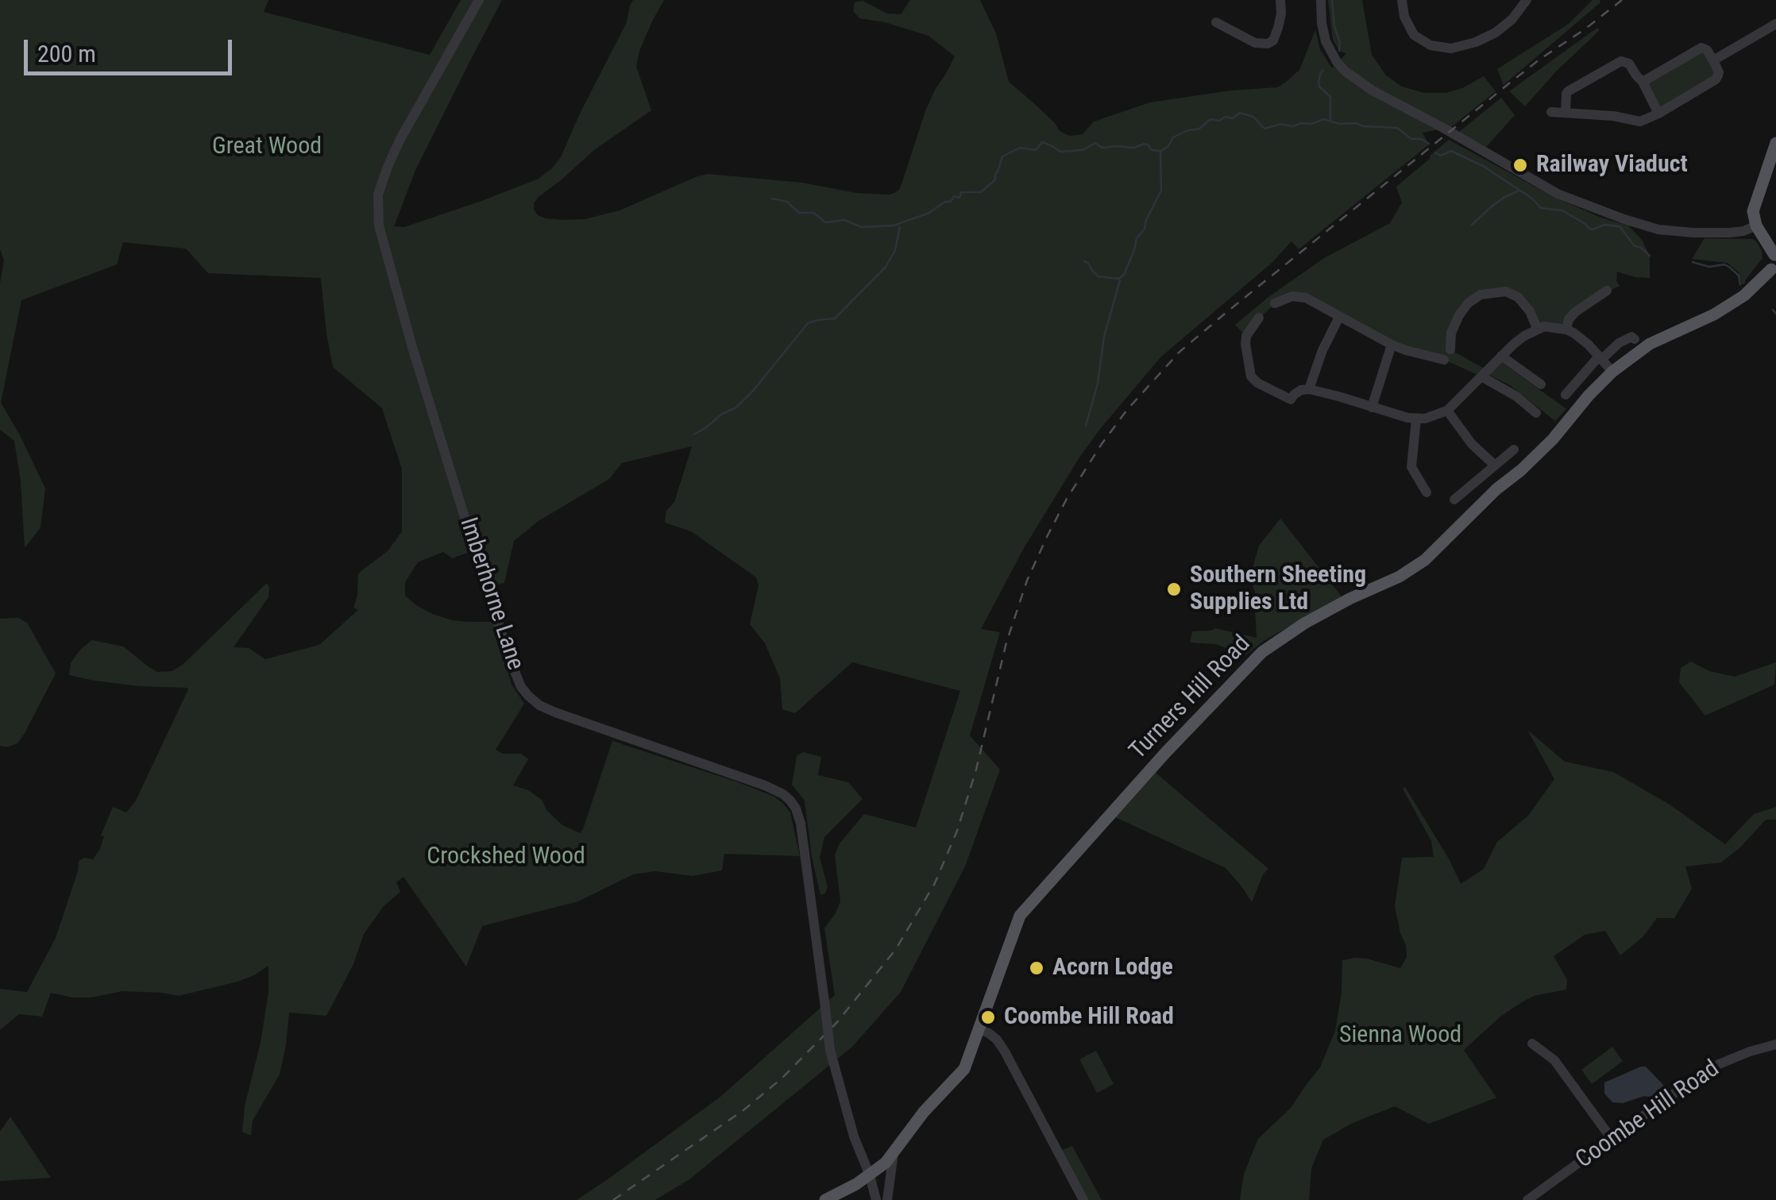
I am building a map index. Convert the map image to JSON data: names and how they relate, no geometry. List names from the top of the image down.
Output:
{
  "streets": {
    "main road": ["Turners Hill Road"],
    "street": ["Imberhorne Lane", "Coombe Hill Road"]
  },
  "crossings": [
    ["Imberhorne Lane", "Turners Hill Road"]
  ],
  "parks": ["Great Wood", "Crockshed Wood", "Sienna Wood"],
  "places": [
    "Railway Viaduct",
    "Southern Sheeting Supplies Ltd",
    "Acorn Lodge",
    "Coombe Hill Road"
  ],
  "scale_bar": "200 m"
}
